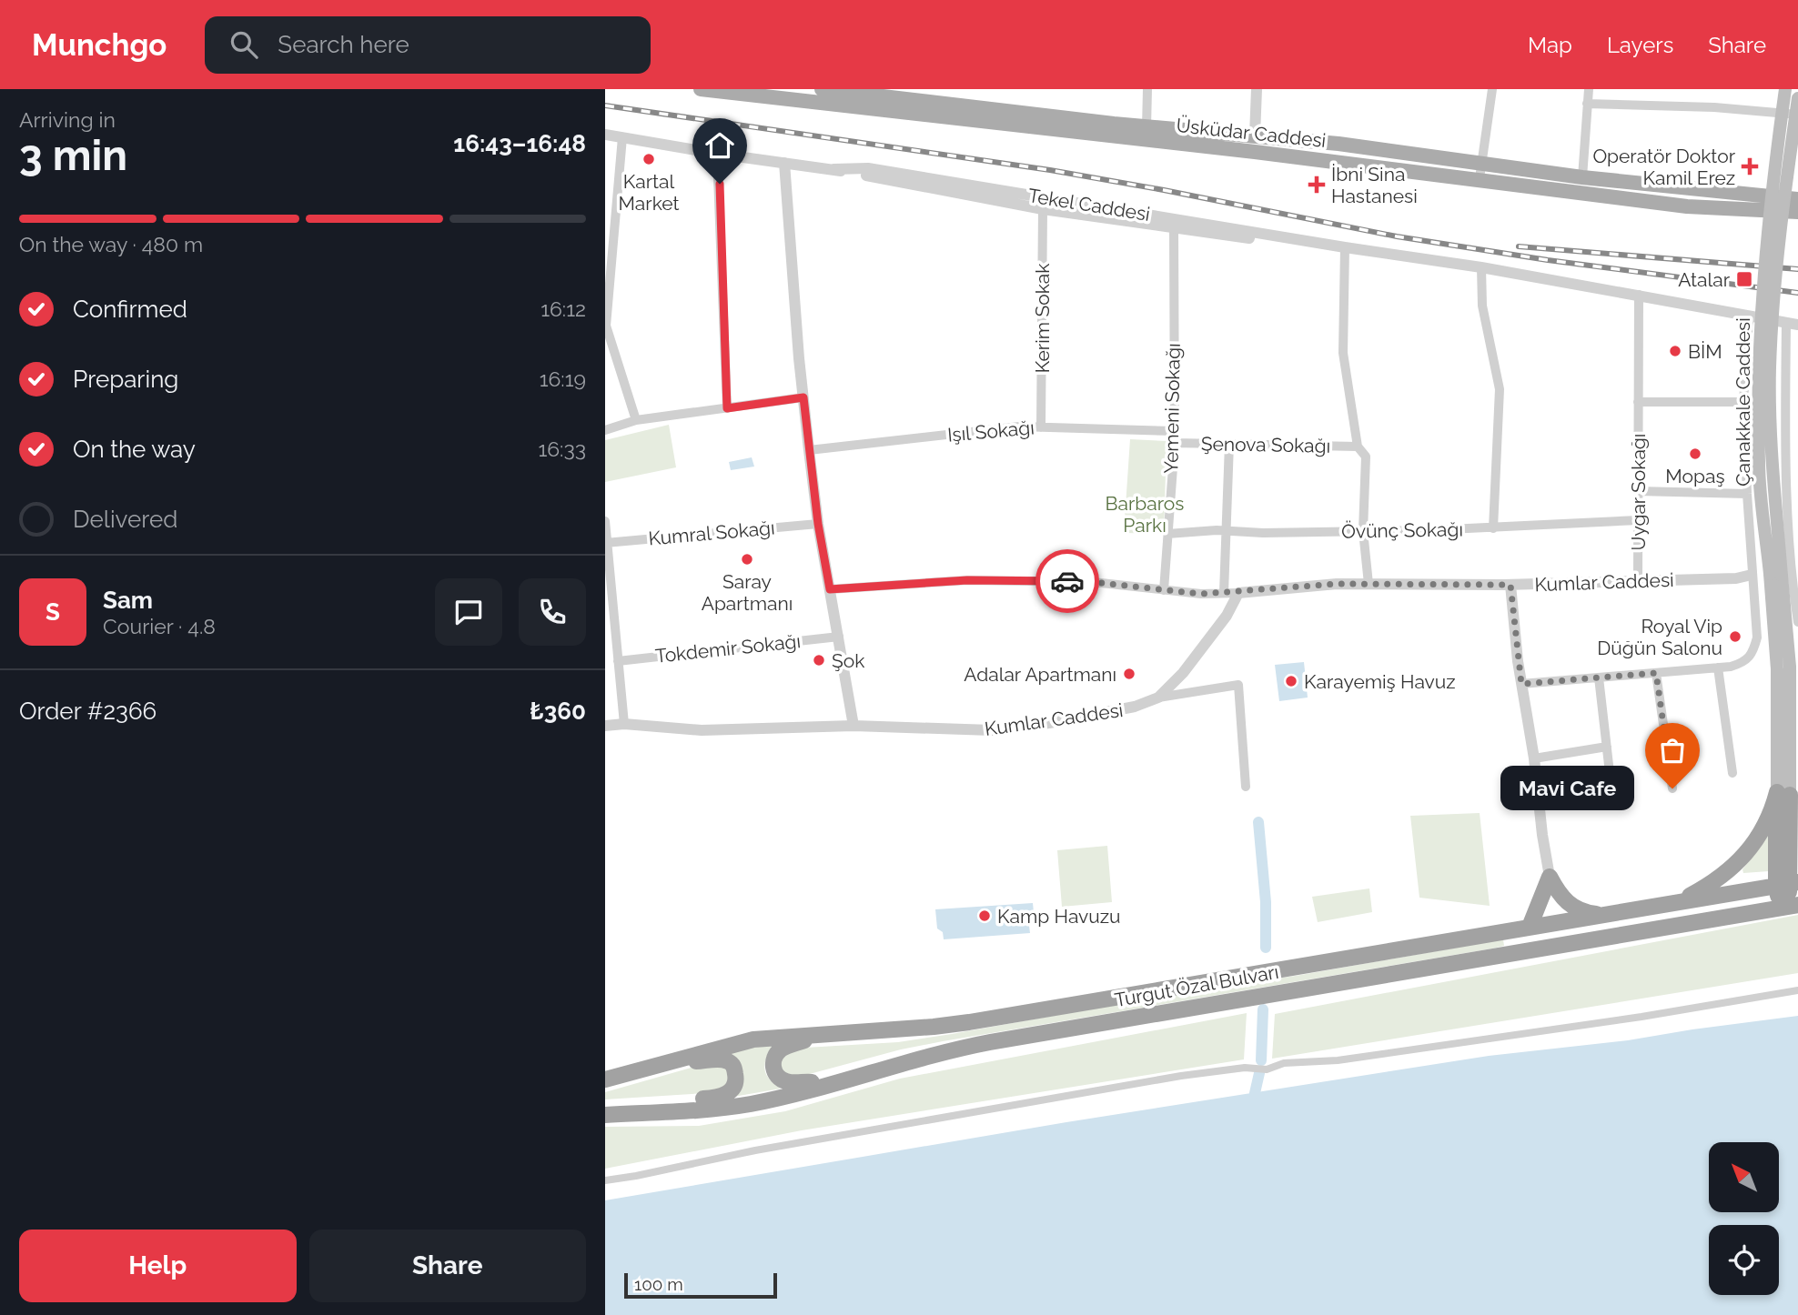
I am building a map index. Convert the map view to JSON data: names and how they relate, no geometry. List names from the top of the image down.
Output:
{
  "streets": {
    "highway": ["Turgut Özal Bulvarı"],
    "main road": ["Üsküdar Caddesi", "Çanakkale Caddesi"],
    "street": [
      "Tekel Caddesi",
      "Kerim Sokak",
      "Yemeni Sokağı",
      "Işıl Sokağı",
      "Şenova Sokağı",
      "Uygar Sokağı",
      "Övünç Sokağı",
      "Kumral Sokağı",
      "Kumlar Caddesi",
      "Tokdemir Sokağı"
    ]
  },
  "crossings": [
    ["Tekel Caddesi", "Kerim Sokak"],
    ["Tekel Caddesi", "Yemeni Sokağı"],
    ["Tekel Caddesi", "Uygar Sokağı"],
    ["Kerim Sokak", "Işıl Sokağı"],
    ["Yemeni Sokağı", "Işıl Sokağı"],
    ["Yemeni Sokağı", "Şenova Sokağı"],
    ["Yemeni Sokağı", "Övünç Sokağı"],
    ["Uygar Sokağı", "Övünç Sokağı"],
    ["Uygar Sokağı", "Kumlar Caddesi"]
  ],
  "parks": ["Barbaros Parkı"],
  "places": {
    "other": [
      "Kartal Market",
      "BİM",
      "Mopaş",
      "Saray Apartmanı",
      "Royal Vip Düğün Salonu",
      "Şok",
      "Adalar Apartmanı",
      "Karayemiş Havuz",
      "Mavi Cafe",
      "Kamp Havuzu"
    ],
    "health": ["Operatör Doktor Kamil Erez", "İbni Sina Hastanesi"],
    "transit": ["Atalar"]
  },
  "scale_bar": "100 m",
  "north": "top left",
  "page": {
    "header": "Munchgo",
    "search": "Search here",
    "nav": ["Map", "Layers", "Share"],
    "heading": ["3 min", "Arriving in", "16:43–16:48"],
    "panel": [
      "Sam",
      "Courier · 4.8",
      "Order #2366",
      "₺360"
    ],
    "bar": "On the way · 480 m",
    "list": [
      ["Confirmed", "16:12"],
      ["Preparing", "16:19"],
      ["On the way", "16:33"],
      "Delivered"
    ],
    "round": "S",
    "bubble": "Mavi Cafe",
    "buttons": ["Help", "Share"],
    "scale": "100 m"
  }
}
